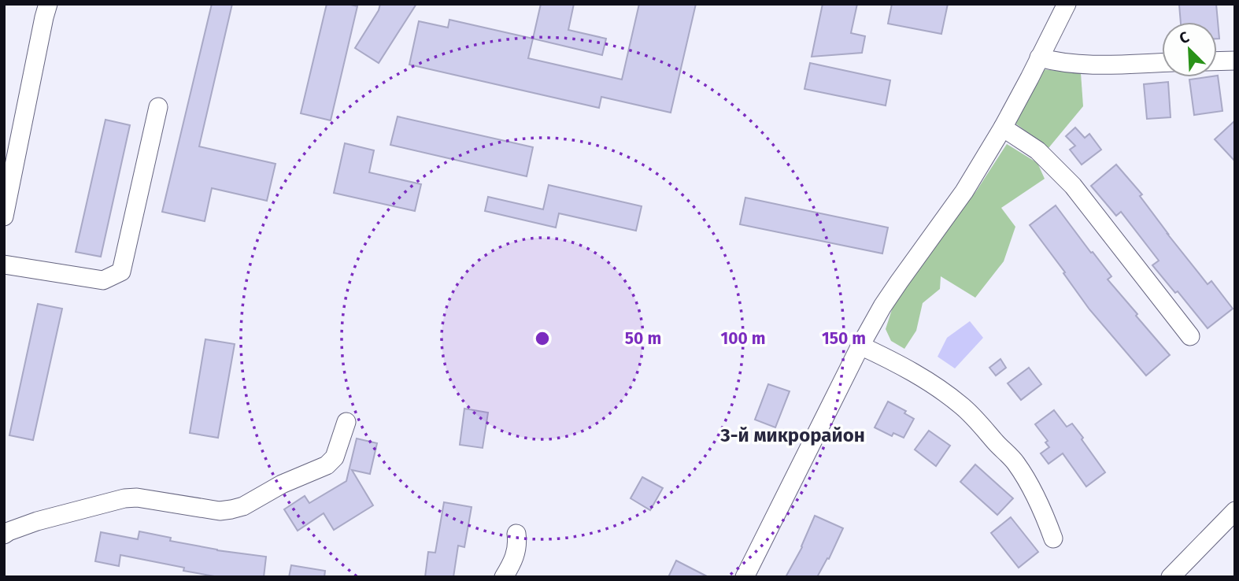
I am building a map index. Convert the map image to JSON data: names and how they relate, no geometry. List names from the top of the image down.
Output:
{
  "districts": ["3-й микрорайон"],
  "north": "top left",
  "rings": ["50 m", "100 m", "150 m"]
}
